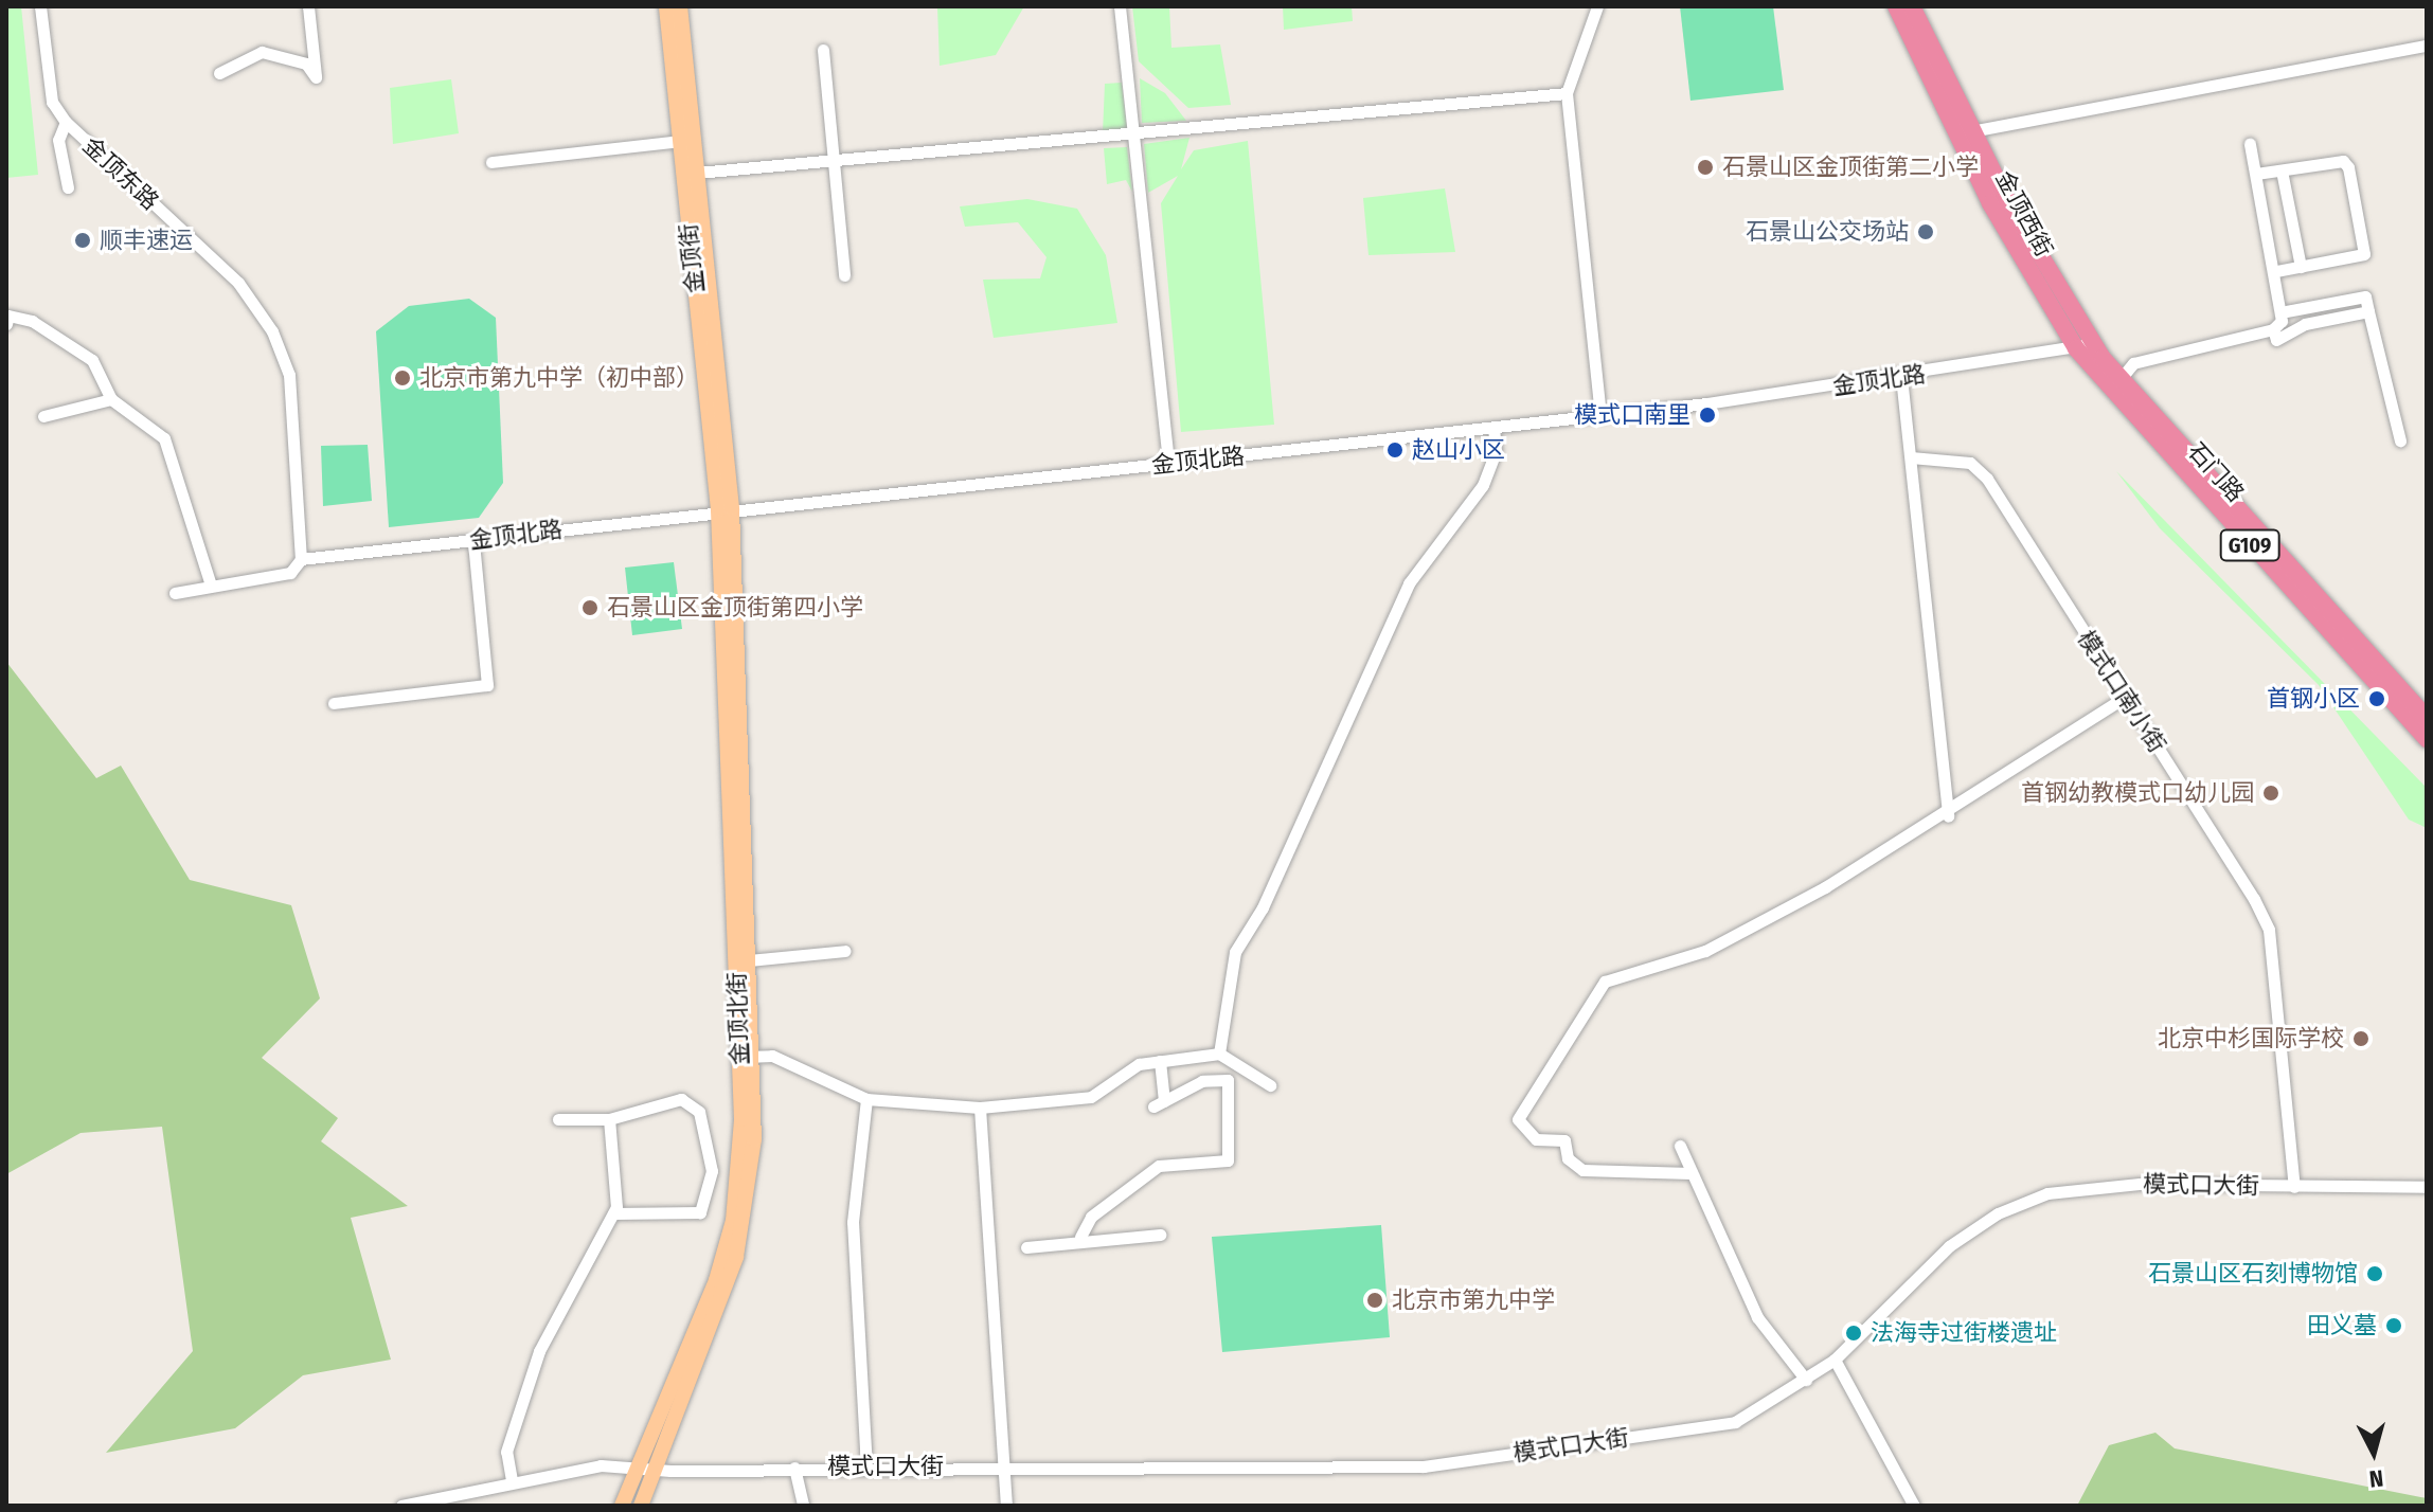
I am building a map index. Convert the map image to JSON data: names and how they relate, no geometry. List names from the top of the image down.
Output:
{
  "streets": {
    "highway": ["金顶西街", "石门路", "G109"],
    "main road": ["金顶街", "金顶北街"],
    "street": [
      "金顶东路",
      "金顶北路",
      "模式口南小街",
      "模式口大街"
    ]
  },
  "crossings": [
    ["金顶东路", "金顶北路"],
    ["金顶西街", "金顶北路"],
    ["金顶西街", "石门路"],
    ["金顶街", "金顶北路"],
    ["金顶街", "金顶北街"],
    ["金顶北路", "石门路"],
    ["金顶北路", "金顶北街"],
    ["模式口南小街", "模式口大街"],
    ["金顶北街", "模式口大街"]
  ],
  "places": [
    "石景山区金顶街第二小学",
    "石景山公交场站",
    "顺丰速运",
    "北京市第九中学（初中部）",
    "模式口南里",
    "赵山小区",
    "石景山区金顶街第四小学",
    "首钢小区",
    "首钢幼教模式口幼儿园",
    "北京中杉国际学校",
    "石景山区石刻博物馆",
    "北京市第九中学",
    "田义墓",
    "法海寺过街楼遗址"
  ],
  "north": "bottom"
}
